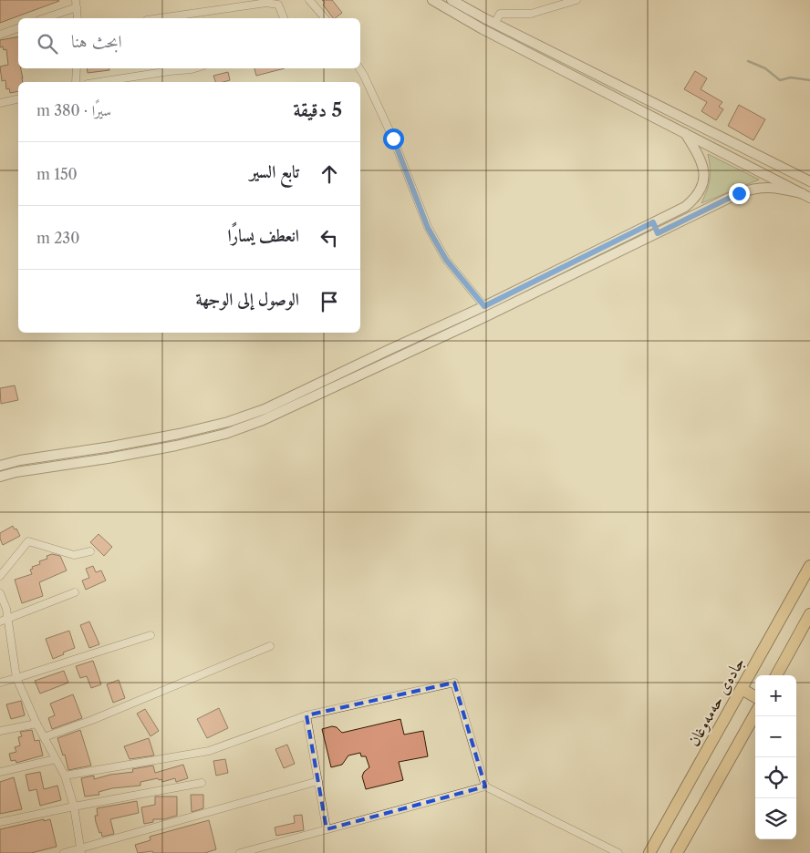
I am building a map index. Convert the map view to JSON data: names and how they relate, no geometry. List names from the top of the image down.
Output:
{
  "streets": {
    "main road": ["جادەی حەمەوغان"]
  },
  "page": {
    "search": "ابحث هنا",
    "heading": ["5 دقيقة", "سيرًا · 380 m"],
    "list": [
      ["تابع السير", "150 m"],
      ["انعطف يسارًا", "230 m"],
      "الوصول إلى الوجهة"
    ],
    "map_buttons": ["+", "−"]
  }
}
